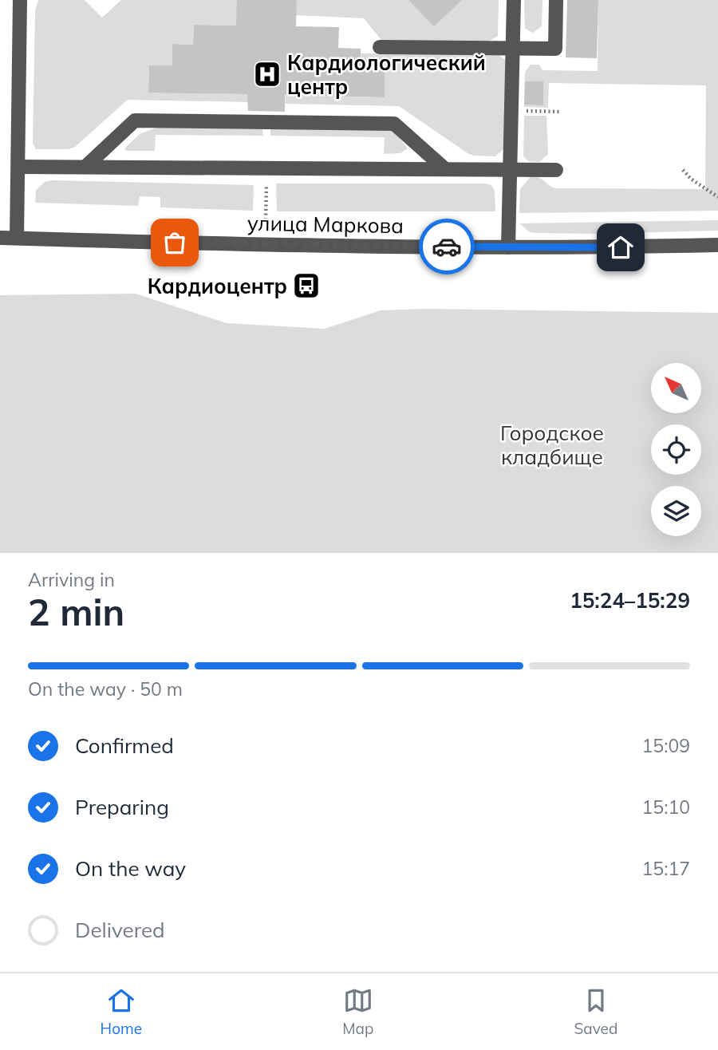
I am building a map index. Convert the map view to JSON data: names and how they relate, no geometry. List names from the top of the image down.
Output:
{
  "streets": {
    "street": ["улица Маркова"]
  },
  "parks": ["Городское кладбище"],
  "places": {
    "hospital": ["Кардиологический центр"],
    "bus stop": ["Кардиоцентр"]
  },
  "north": "top left",
  "page": {
    "heading": ["2 min", "Arriving in", "15:24–15:29"],
    "bar": "On the way · 50 m",
    "list": [
      ["Confirmed", "15:09"],
      ["Preparing", "15:10"],
      ["On the way", "15:17"],
      "Delivered"
    ],
    "tabs": ["Home", "Map", "Saved"]
  }
}
